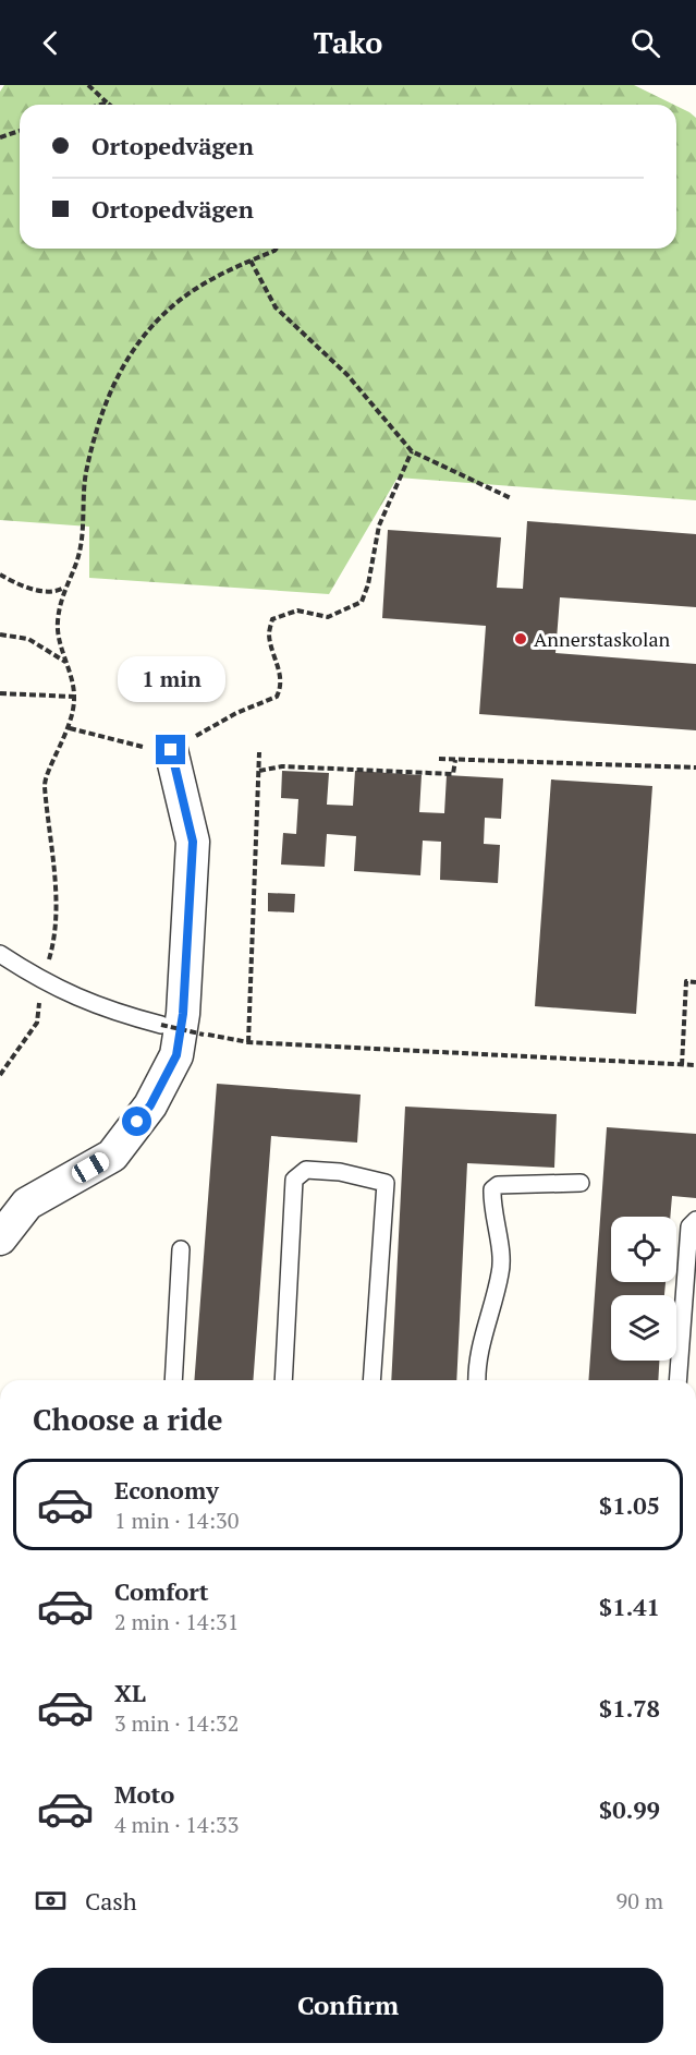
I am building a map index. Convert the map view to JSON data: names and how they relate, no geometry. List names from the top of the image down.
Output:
{
  "places": ["Annerstaskolan"],
  "page": {
    "header": "Tako",
    "banner": ["Ortopedvägen", "Ortopedvägen"],
    "bubble": "1 min",
    "heading": "Choose a ride",
    "list": [
      {
        "name": "Economy",
        "note": "1 min · 14:30",
        "value": "$1.05"
      },
      {
        "name": "Comfort",
        "note": "2 min · 14:31",
        "value": "$1.41"
      },
      {
        "name": "XL",
        "note": "3 min · 14:32",
        "value": "$1.78"
      },
      {
        "name": "Moto",
        "note": "4 min · 14:33",
        "value": "$0.99"
      }
    ],
    "pay": ["Cash", "90 m"],
    "buttons": "Confirm"
  }
}
